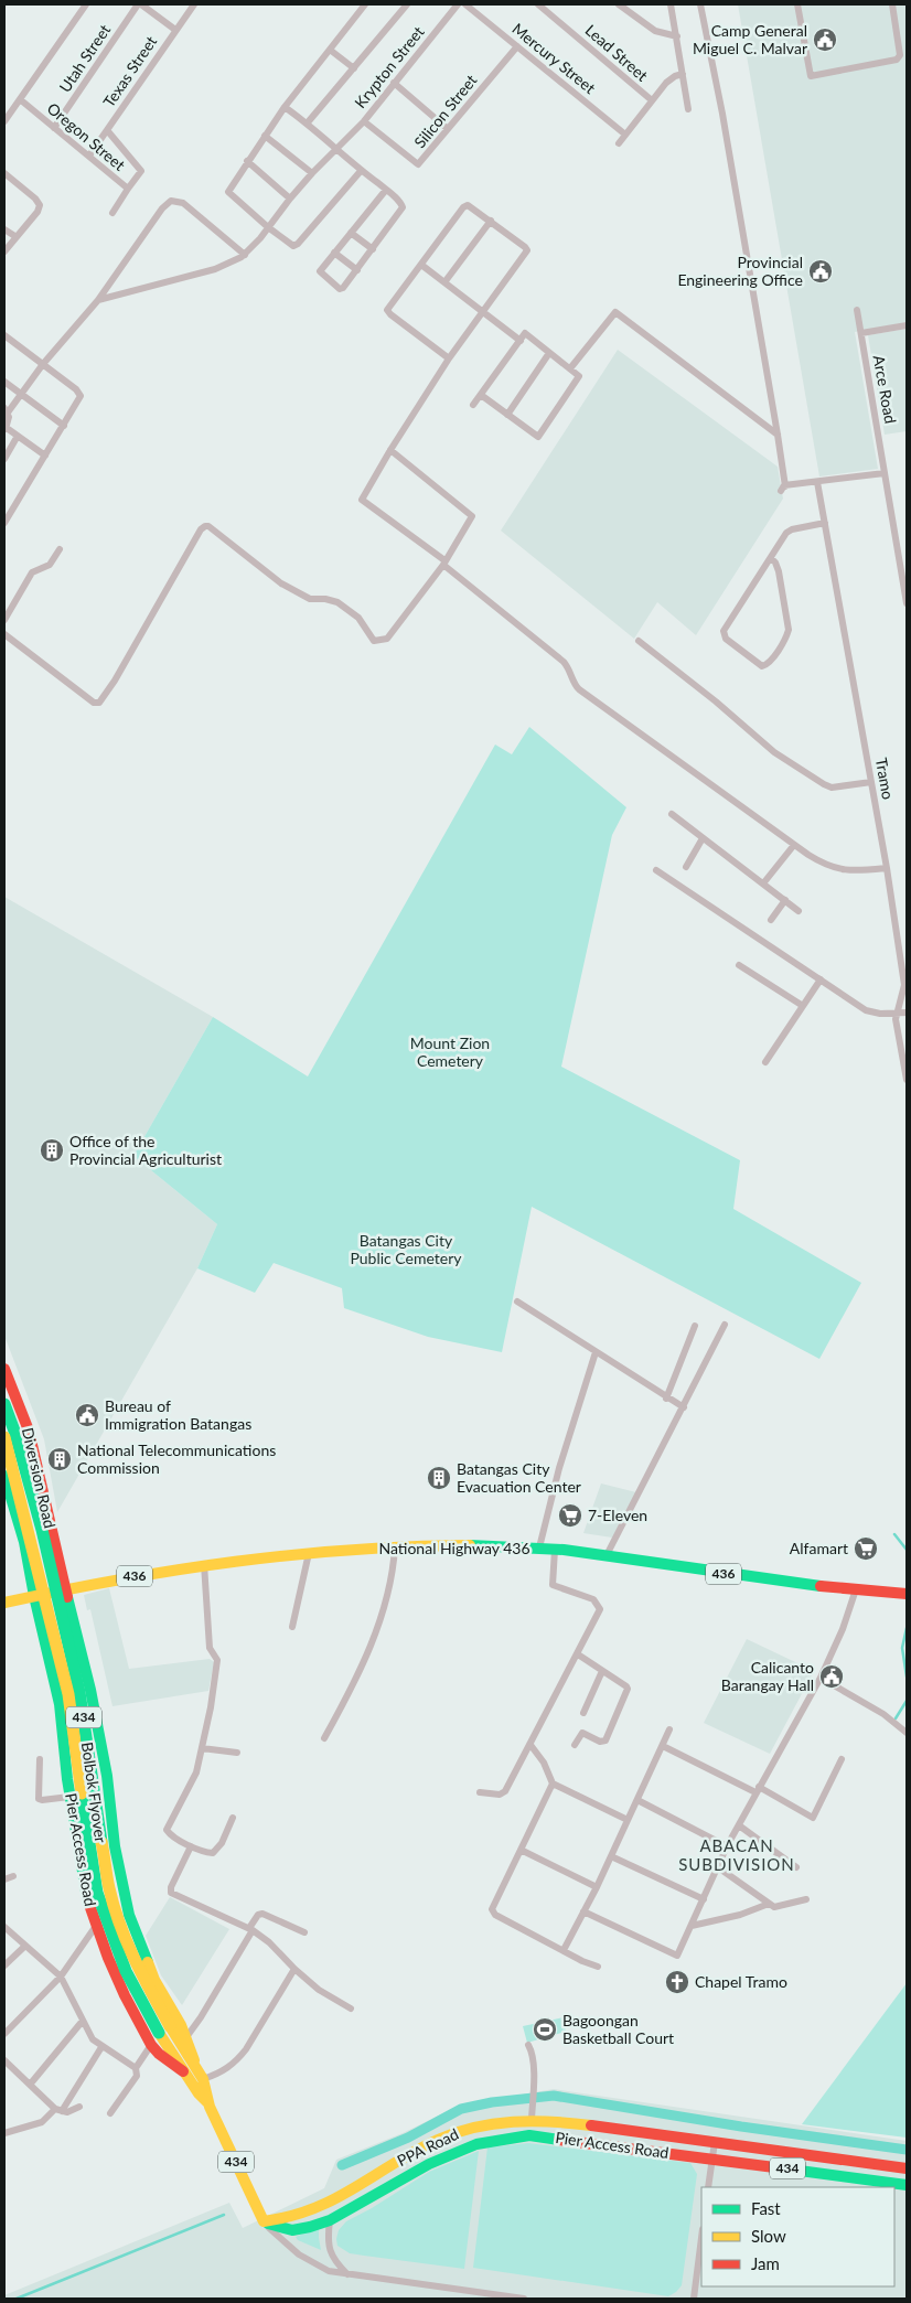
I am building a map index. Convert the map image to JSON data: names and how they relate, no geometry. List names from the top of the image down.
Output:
{
  "streets": {
    "main road": [
      "Diversion Road",
      "National Highway 436",
      "436",
      "434",
      "Bolbok Flyover",
      "Pier Access Road",
      "PPA Road"
    ],
    "street": [
      "Lead Street",
      "Utah Street",
      "Mercury Street",
      "Krypton Street",
      "Texas Street",
      "Silicon Street",
      "Oregon Street",
      "Arce Road",
      "Tramo"
    ]
  },
  "crossings": [
    ["Utah Street", "Oregon Street"],
    ["Mercury Street", "Silicon Street"],
    ["Krypton Street", "Silicon Street"],
    ["Texas Street", "Oregon Street"],
    ["Diversion Road", "National Highway 436"],
    ["Diversion Road", "Pier Access Road"],
    ["National Highway 436", "Pier Access Road"],
    ["434", "Pier Access Road"],
    ["Bolbok Flyover", "Pier Access Road"],
    ["Pier Access Road", "PPA Road"]
  ],
  "districts": ["ABACAN SUBDIVISION"],
  "parks": ["Mount Zion Cemetery", "Batangas City Public Cemetery"],
  "places": {
    "public building": [
      "Camp General Miguel C. Malvar",
      "Provincial Engineering Office",
      "Bureau of Immigration Batangas",
      "Calicanto Barangay Hall"
    ],
    "building": ["Office of the Provincial Agriculturist", "National Telecommunications Commission", "Batangas City Evacuation Center"],
    "supermarket": ["7-Eleven", "Alfamart"],
    "church": ["Chapel Tramo"],
    "sports": ["Bagoongan Basketball Court"]
  },
  "legend": ["Fast", "Slow", "Jam"]
}
